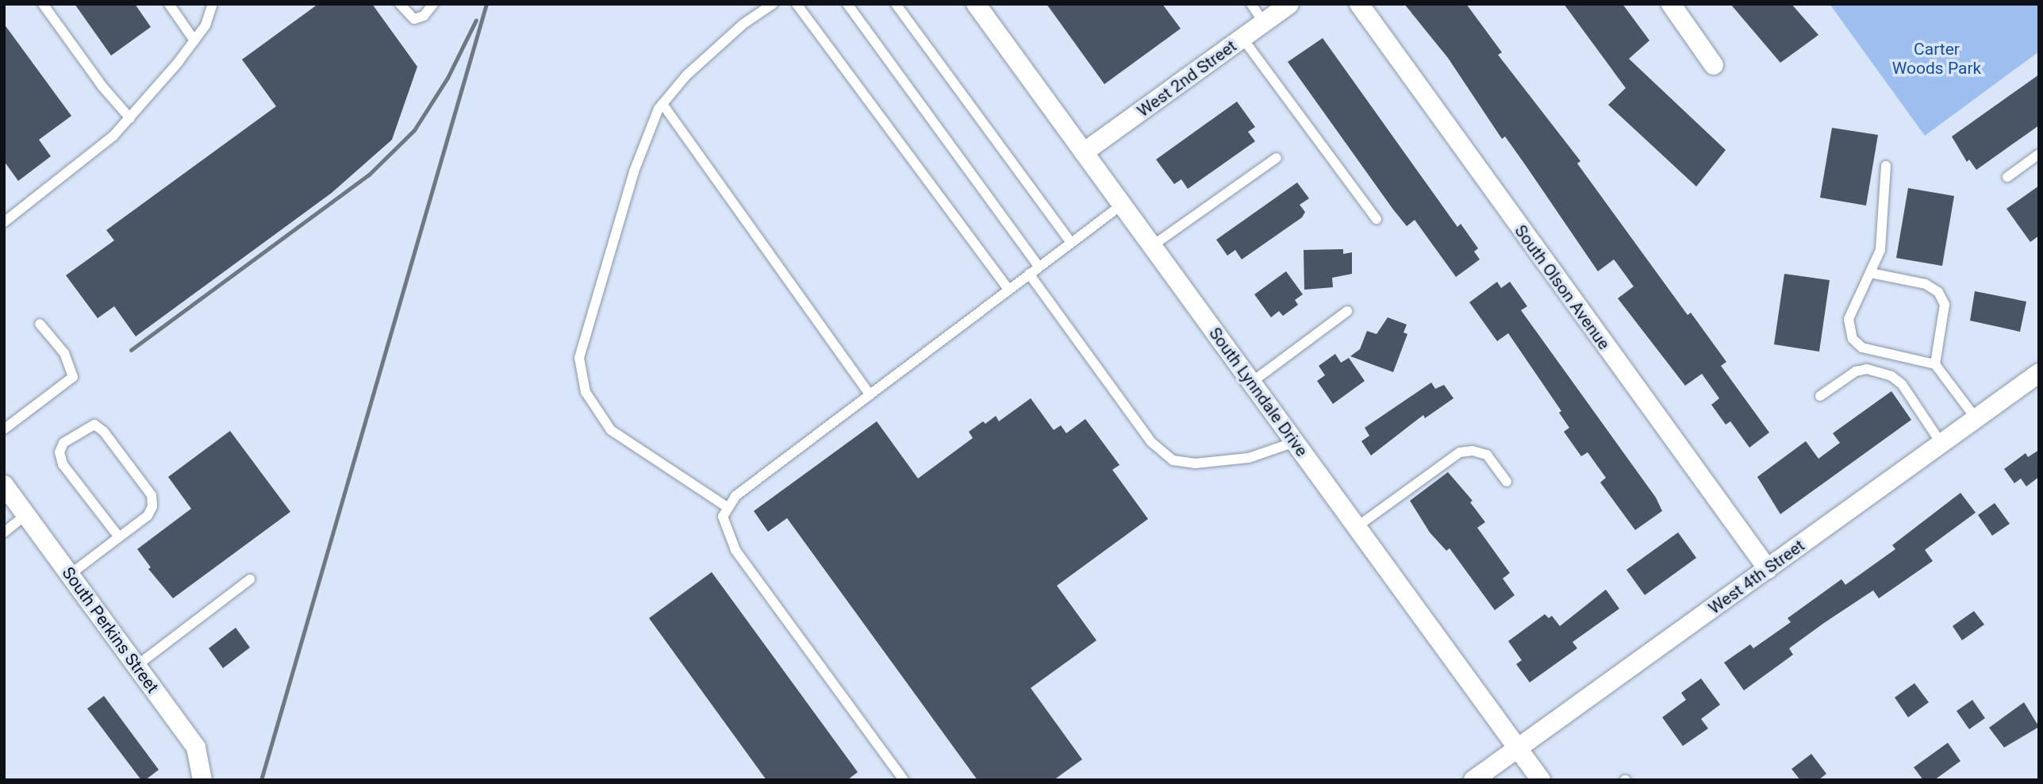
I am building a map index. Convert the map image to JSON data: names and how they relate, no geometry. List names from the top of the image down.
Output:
{
  "streets": {
    "street": [
      "West 2nd Street",
      "South Olson Avenue",
      "South Lynndale Drive",
      "West 4th Street",
      "South Perkins Street"
    ]
  },
  "crossings": [
    ["West 2nd Street", "South Lynndale Drive"],
    ["South Olson Avenue", "West 4th Street"],
    ["South Lynndale Drive", "West 4th Street"]
  ],
  "parks": ["Carter Woods Park"]
}
